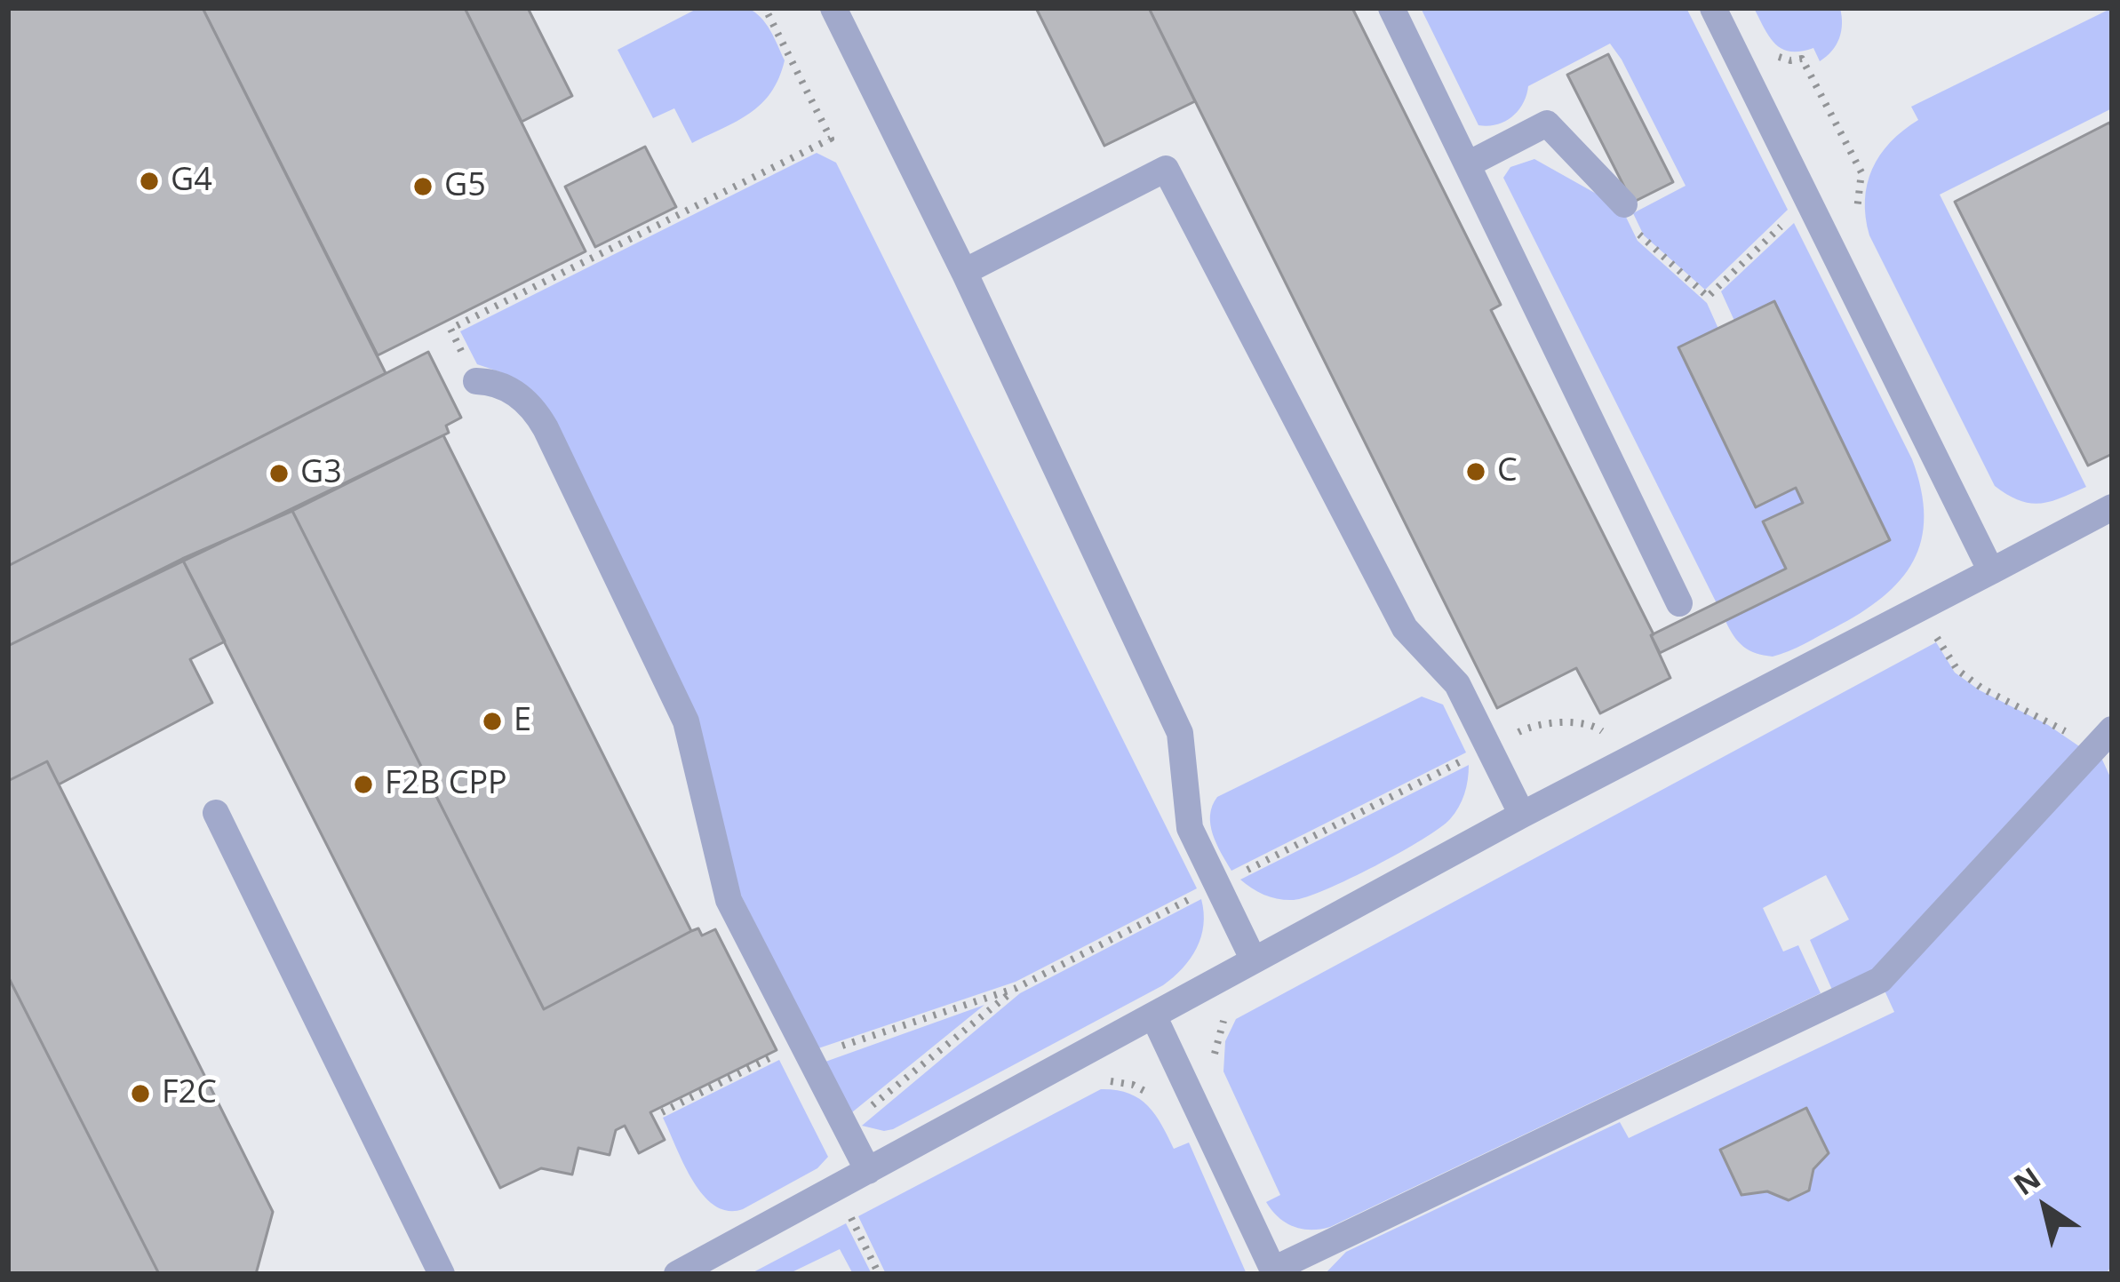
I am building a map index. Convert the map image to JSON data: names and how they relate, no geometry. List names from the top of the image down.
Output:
{
  "places": [
    "G4",
    "G5",
    "C",
    "G3",
    "E",
    "F2B CPP",
    "F2C"
  ],
  "north": "top left"
}
